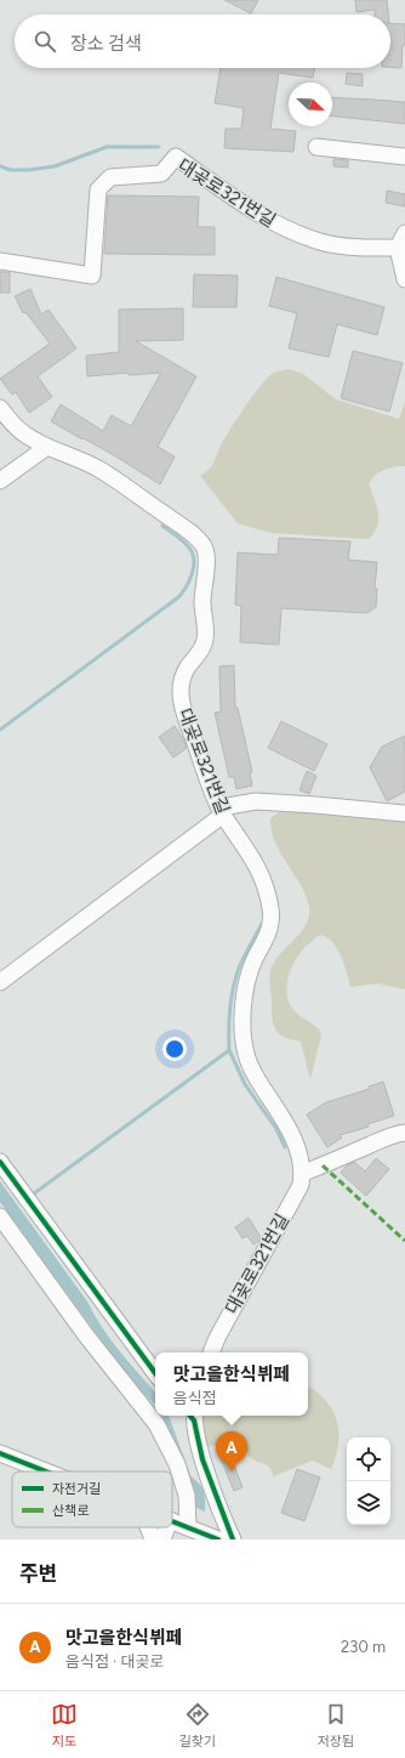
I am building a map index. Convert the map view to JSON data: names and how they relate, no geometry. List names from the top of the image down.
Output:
{
  "streets": {
    "street": ["대곶로321번길"]
  },
  "legend": ["자전거길", "산책로"],
  "north": "bottom right",
  "page": {
    "search": "장소 검색",
    "popup": ["맛고을한식뷔페", "음식점"],
    "pins": "A",
    "heading": "주변",
    "list": [
      {
        "mark": "A",
        "name": "맛고을한식뷔페",
        "note": "음식점 · 대곶로",
        "value": "230 m"
      }
    ],
    "nav": ["지도", "길찾기", "저장됨"]
  }
}
